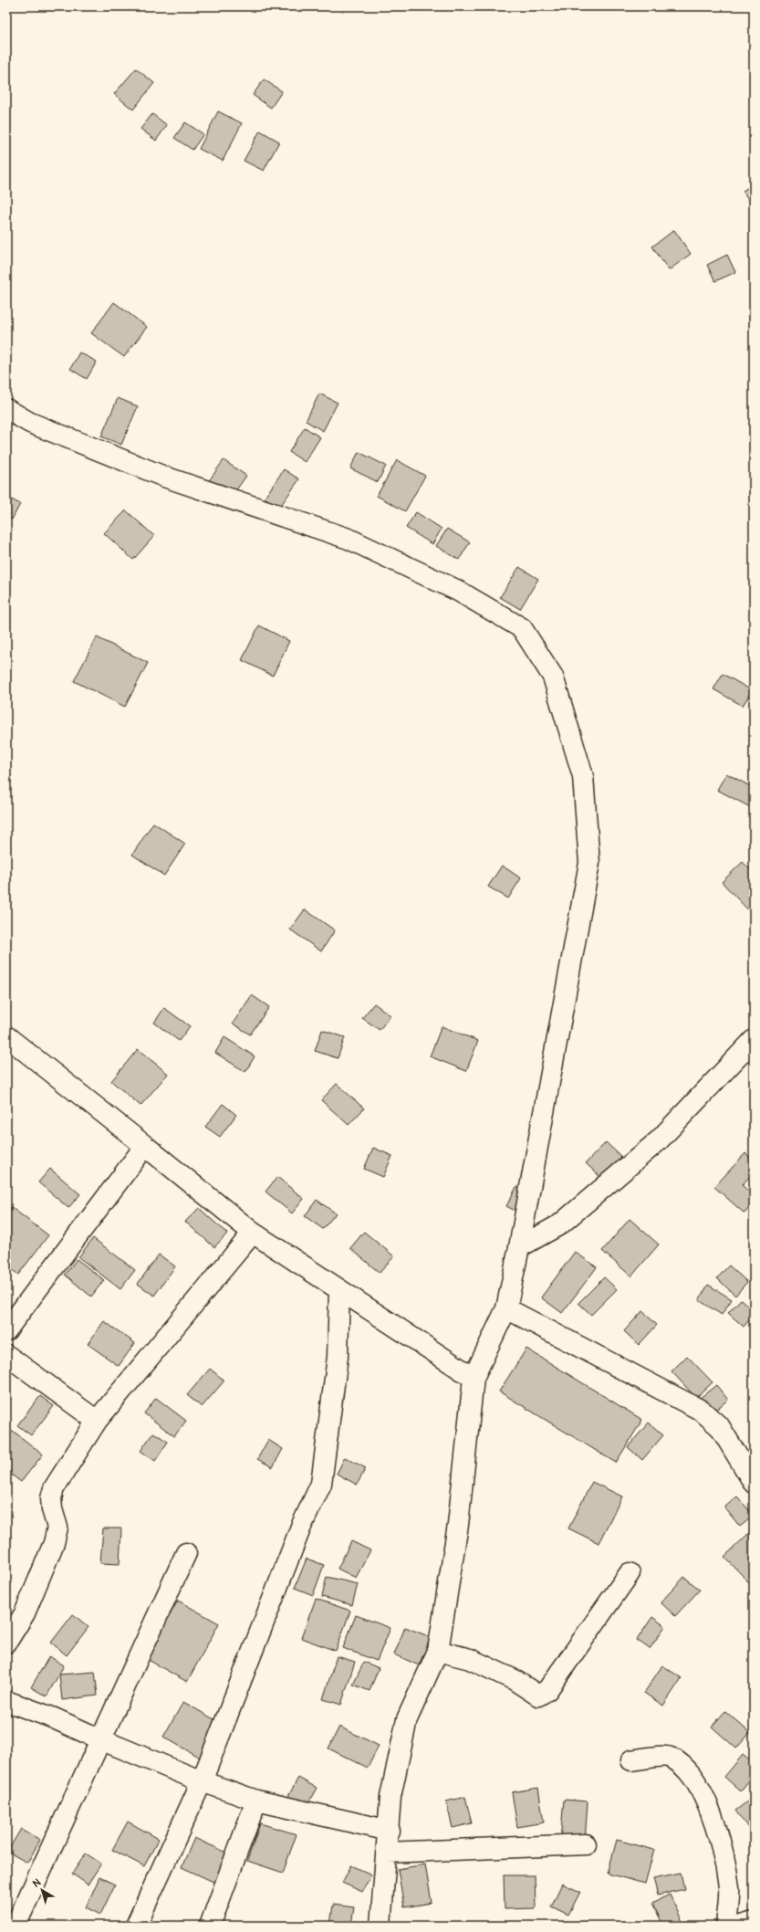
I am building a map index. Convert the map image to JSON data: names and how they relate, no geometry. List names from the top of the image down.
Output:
{
  "north": "top left"
}
